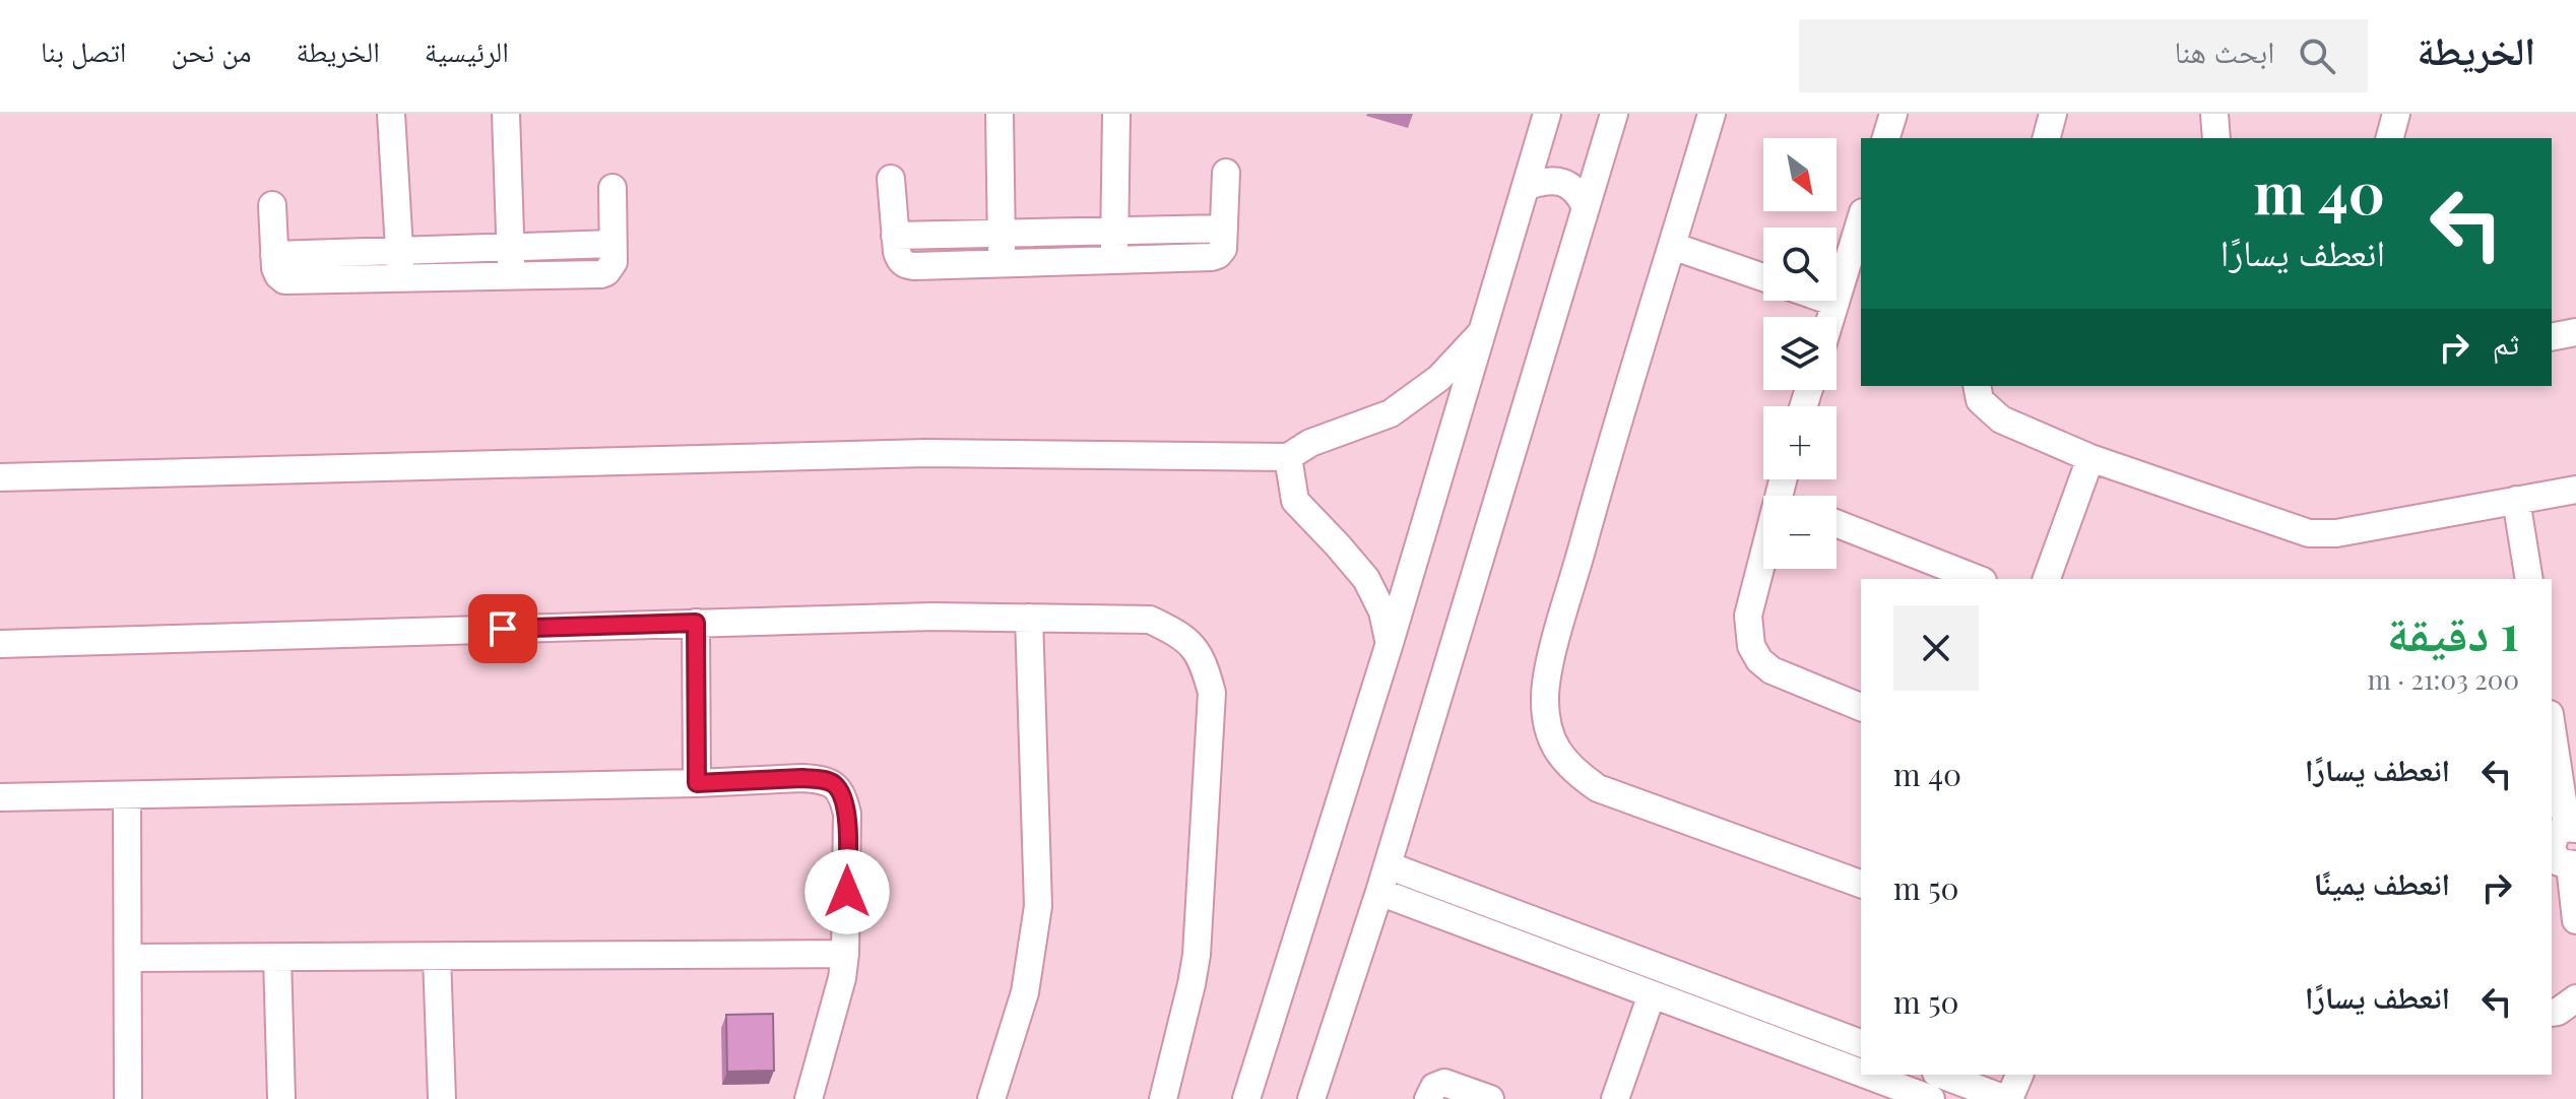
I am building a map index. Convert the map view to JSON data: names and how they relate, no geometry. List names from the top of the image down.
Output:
{
  "north": "bottom right",
  "page": {
    "header": "الخريطة",
    "search": "ابحث هنا",
    "nav": [
      "الرئيسية",
      "الخريطة",
      "من نحن",
      "اتصل بنا"
    ],
    "map_buttons": ["+", "−"],
    "turn": ["40 m", "انعطف يسارًا"],
    "then": "ثم",
    "heading": ["1 دقيقة", "200 m · 21:03"],
    "list": [
      {
        "name": "انعطف يسارًا",
        "value": "40 m"
      },
      {
        "name": "انعطف يمينًا",
        "value": "50 m"
      },
      {
        "name": "انعطف يسارًا",
        "value": "50 m"
      }
    ]
  }
}
